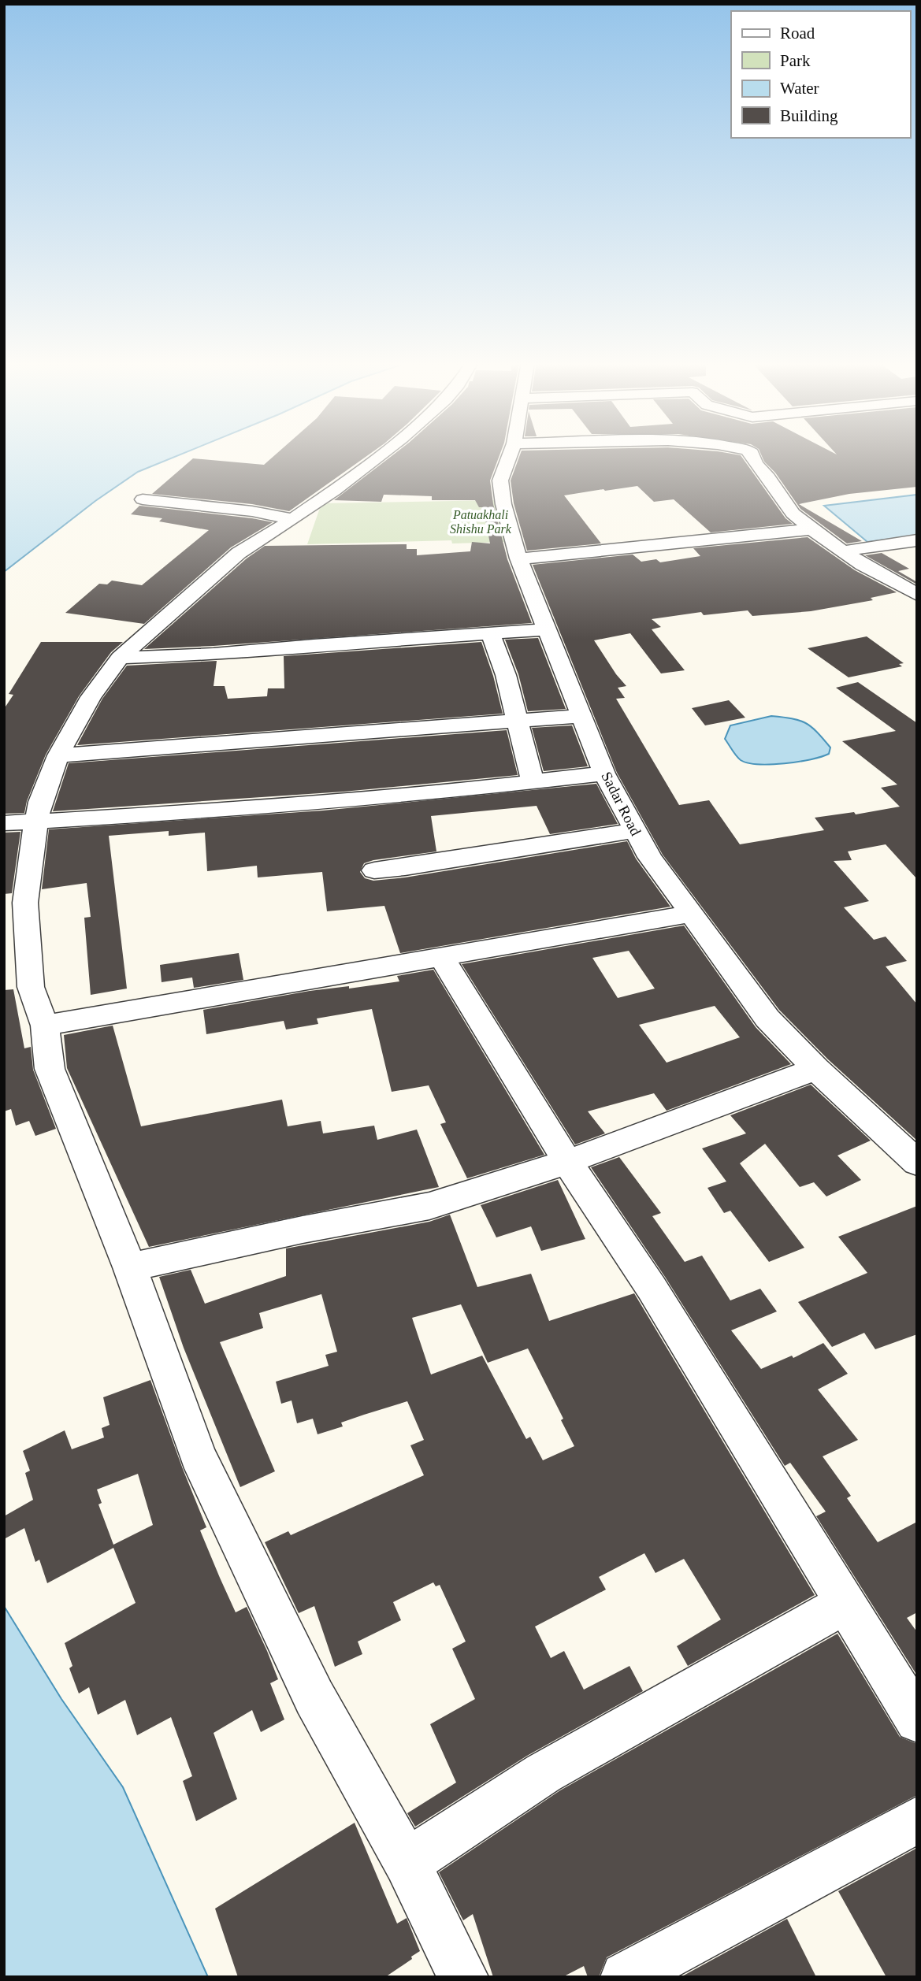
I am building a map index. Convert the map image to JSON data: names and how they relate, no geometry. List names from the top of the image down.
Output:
{
  "streets": {
    "street": ["Sadar Road"]
  },
  "parks": ["Patuakhali Shishu Park"],
  "legend": [
    "Road",
    "Park",
    "Water",
    "Building"
  ]
}
